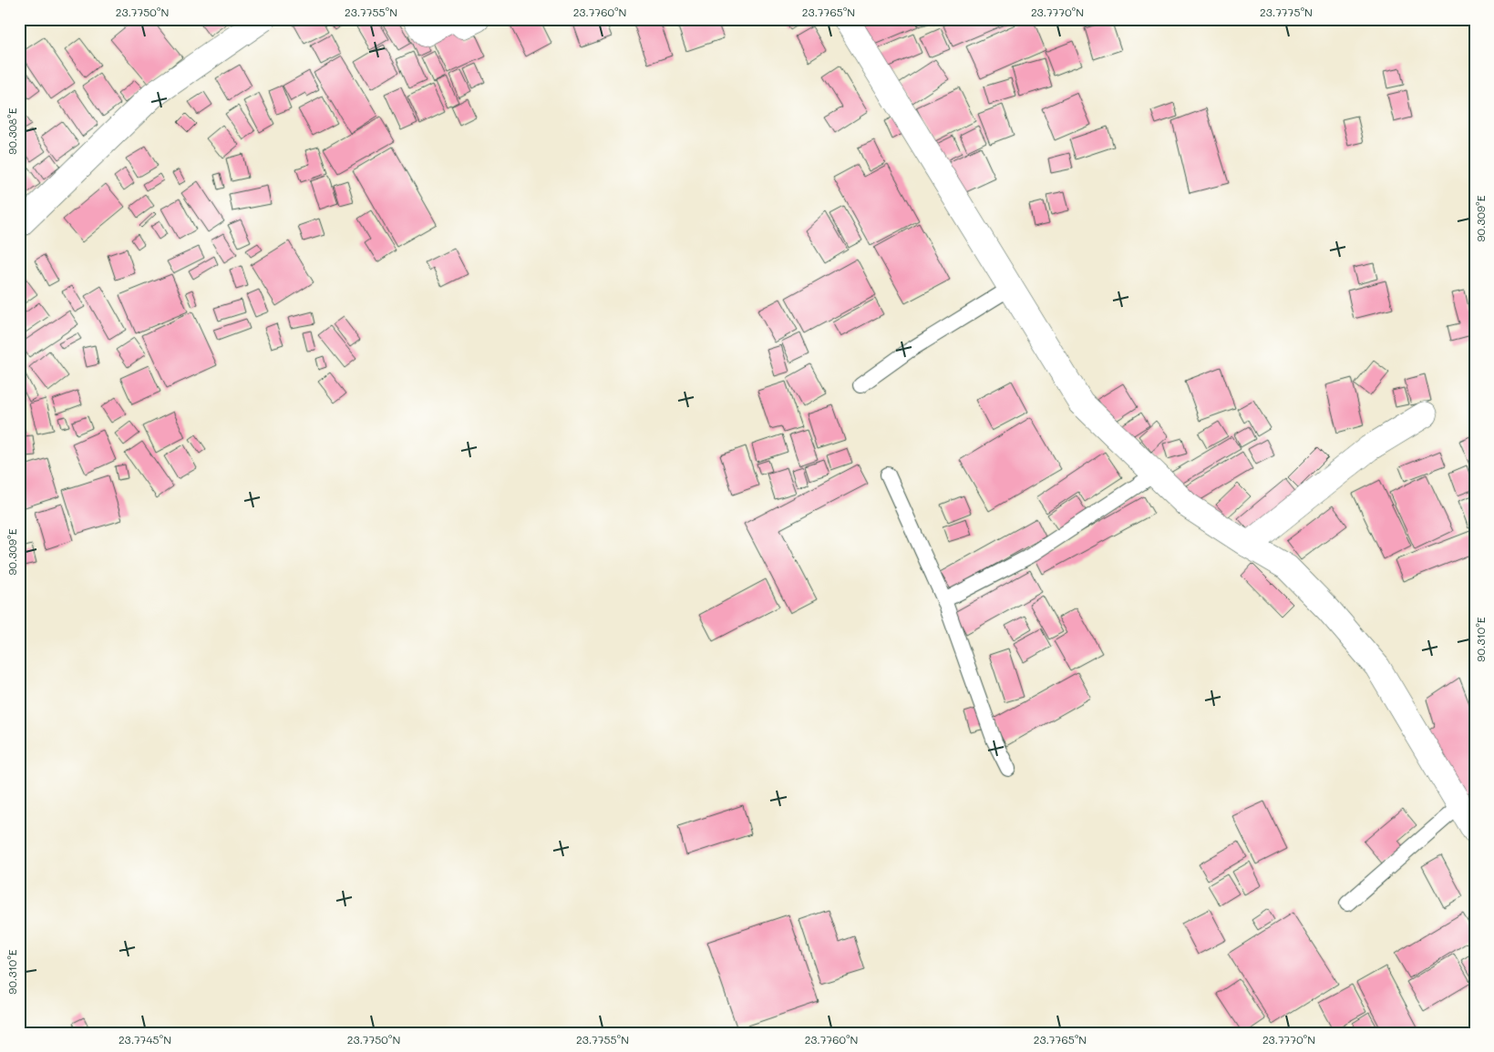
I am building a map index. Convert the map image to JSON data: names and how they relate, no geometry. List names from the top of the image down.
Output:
{
  "coordinates": [
    "23.7750°N",
    "23.7755°N",
    "23.7760°N",
    "23.7765°N",
    "23.7770°N",
    "23.7775°N",
    "90.308°E",
    "90.309°E",
    "90.310°E",
    "23.7745°N"
  ]
}
